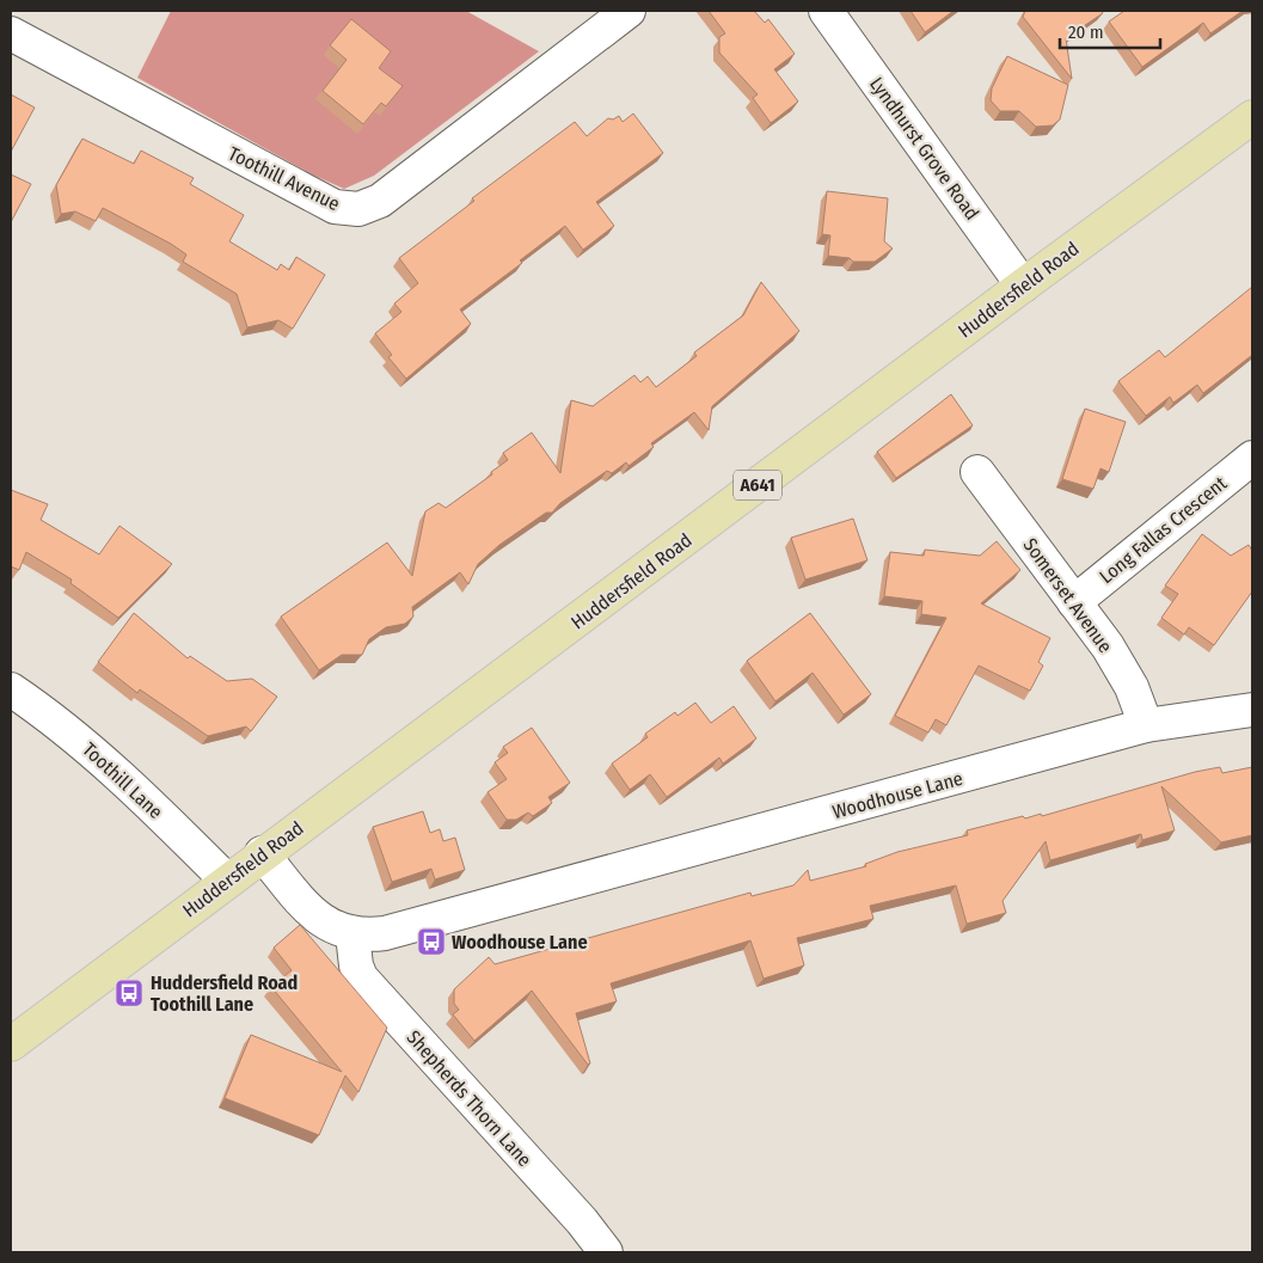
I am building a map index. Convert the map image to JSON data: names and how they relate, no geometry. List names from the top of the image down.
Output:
{
  "streets": {
    "main road": ["Huddersfield Road", "A641"],
    "street": [
      "Lyndhurst Grove Road",
      "Toothill Avenue",
      "Long Fallas Crescent",
      "Somerset Avenue",
      "Toothill Lane",
      "Woodhouse Lane",
      "Shepherds Thorn Lane"
    ]
  },
  "crossings": [
    ["Lyndhurst Grove Road", "Huddersfield Road"],
    ["Huddersfield Road", "Toothill Lane"],
    ["Huddersfield Road", "Woodhouse Lane"],
    ["Long Fallas Crescent", "Somerset Avenue"],
    ["Somerset Avenue", "Woodhouse Lane"],
    ["Woodhouse Lane", "Shepherds Thorn Lane"]
  ],
  "places": {
    "bus stop": ["Woodhouse Lane", "Huddersfield Road Toothill Lane"]
  },
  "scale_bar": "20 m"
}
